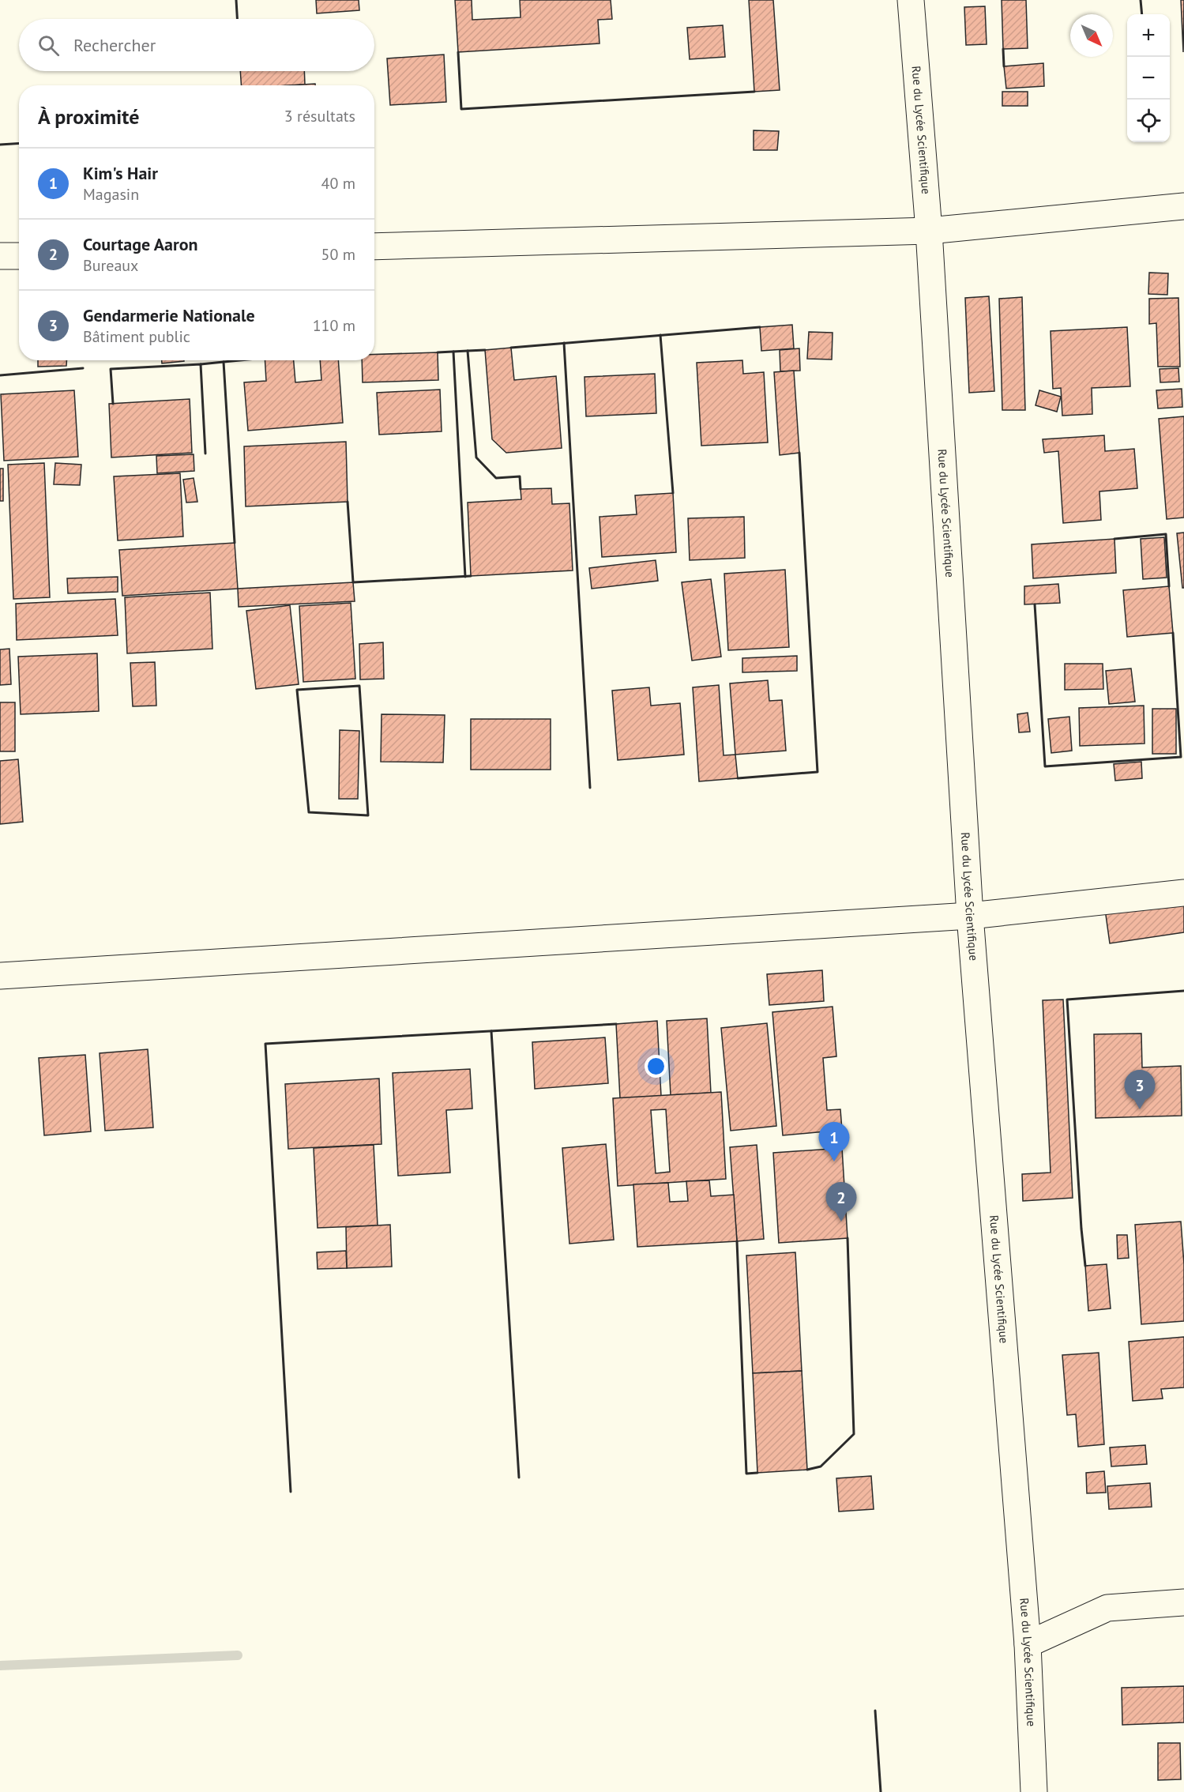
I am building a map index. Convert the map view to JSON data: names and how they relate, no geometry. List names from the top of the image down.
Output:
{
  "streets": {
    "street": ["Rue du Lycée Scientifique"]
  },
  "north": "bottom right",
  "page": {
    "map_buttons": ["+", "−"],
    "search": "Rechercher",
    "heading": ["À proximité", "3 résultats"],
    "list": [
      {
        "mark": "1",
        "name": "Kim's Hair",
        "note": "Magasin",
        "value": "40 m"
      },
      {
        "mark": "2",
        "name": "Courtage Aaron",
        "note": "Bureaux",
        "value": "50 m"
      },
      {
        "mark": "3",
        "name": "Gendarmerie Nationale",
        "note": "Bâtiment public",
        "value": "110 m"
      }
    ],
    "pins": ["3", "1", "2"]
  }
}
